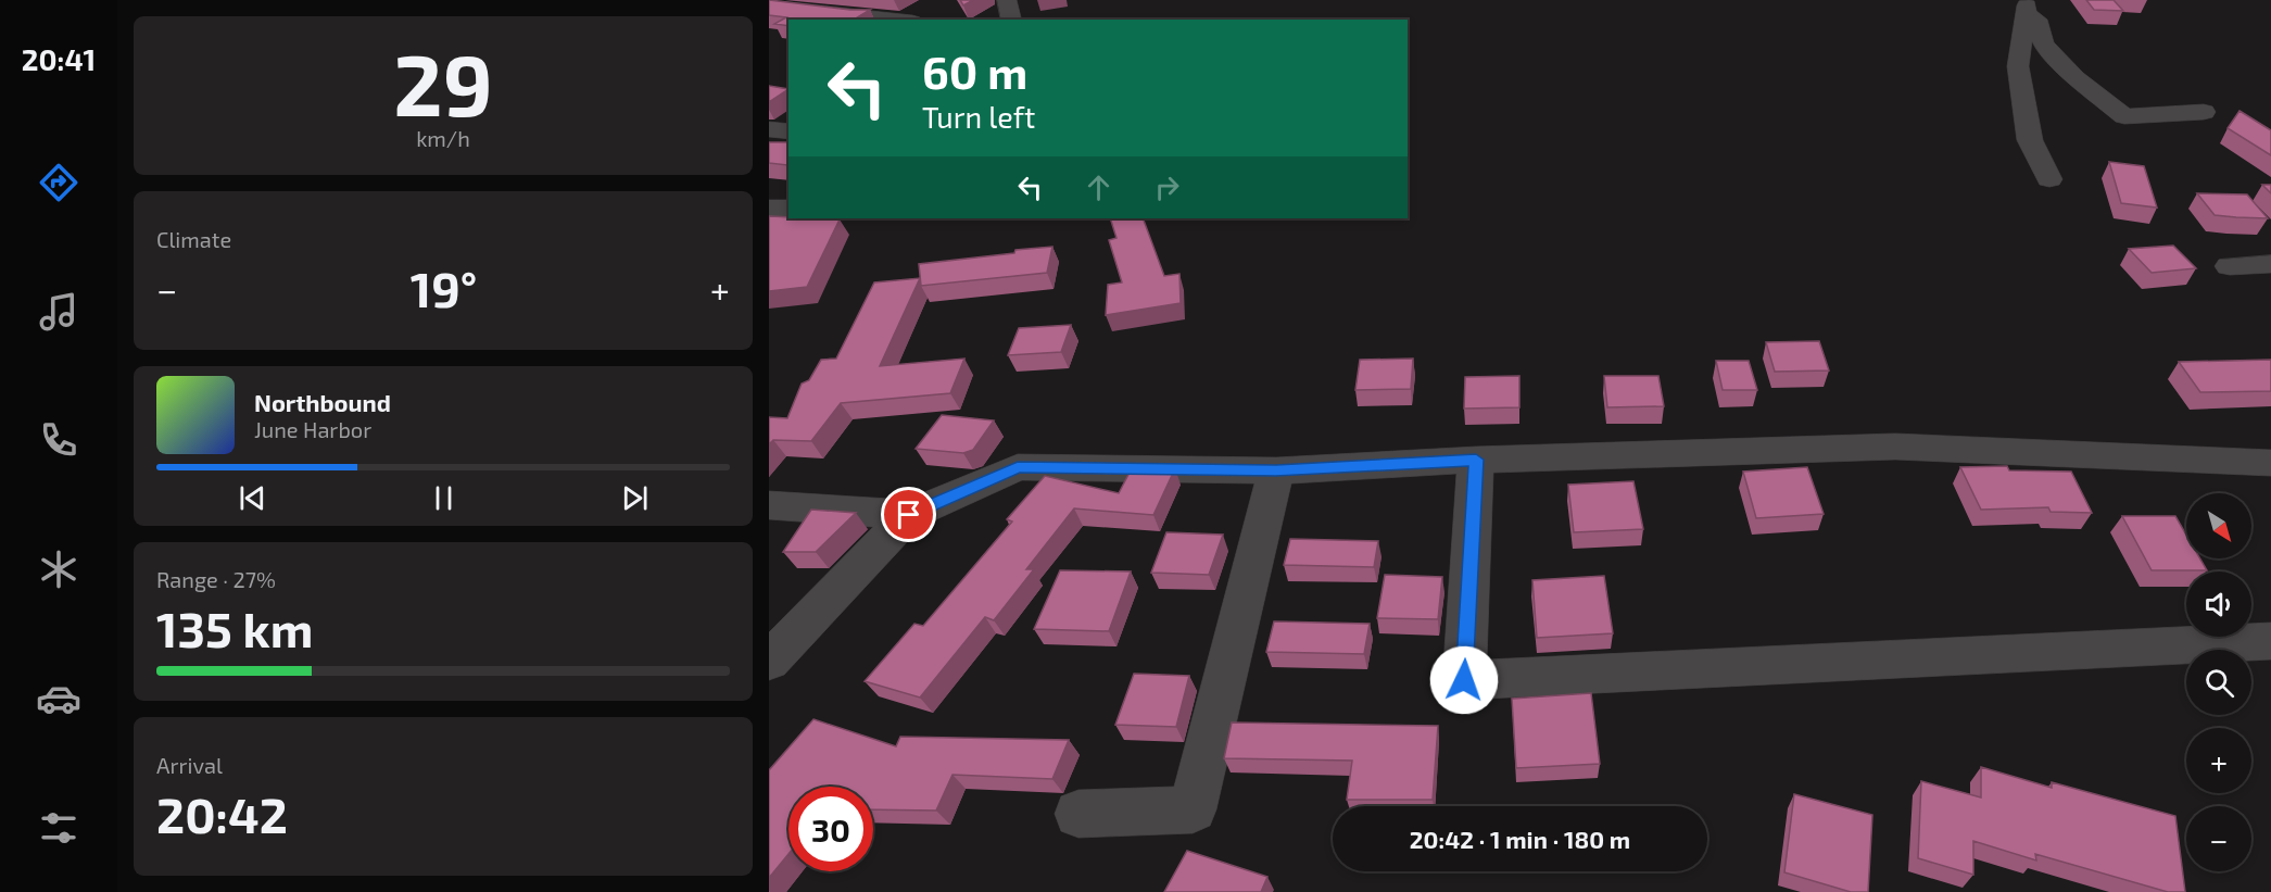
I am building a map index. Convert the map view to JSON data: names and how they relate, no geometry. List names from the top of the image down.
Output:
{
  "north": "bottom right",
  "page": {
    "tabs": "20:41",
    "tile": [
      ["29", "km/h"],
      "Climate",
      ["Range · 27%", "135 km"],
      ["Arrival", "20:42"]
    ],
    "turn": ["60 m", "Turn left"],
    "heat": ["−", "19°", "+"],
    "song": ["Northbound", "June Harbor"],
    "map_buttons": ["+", "−"],
    "limit": "30",
    "trip": "20:42 · 1 min · 180 m"
  }
}
